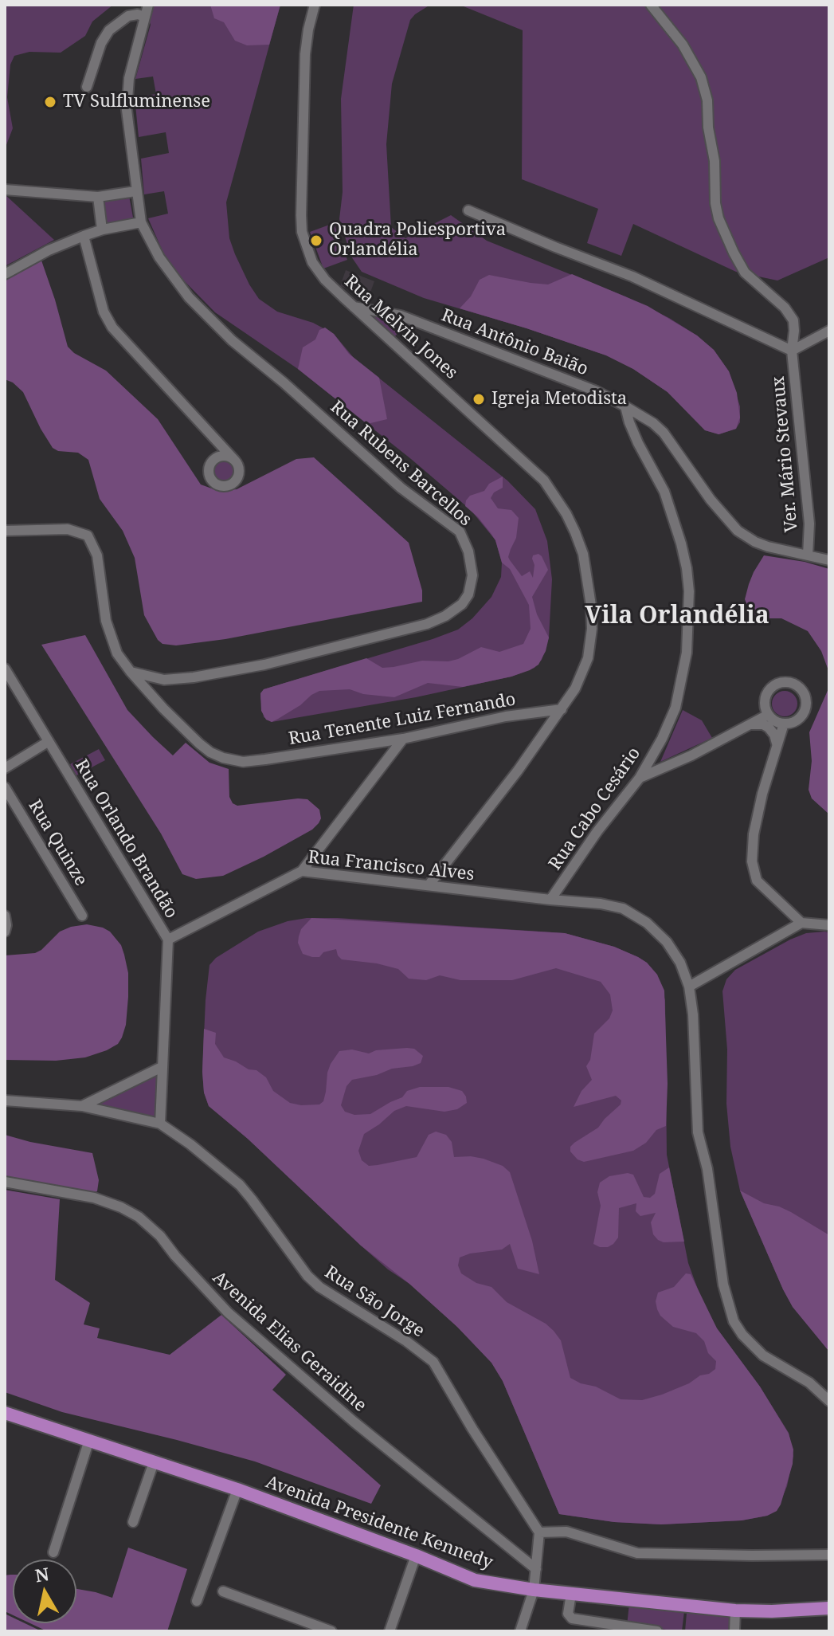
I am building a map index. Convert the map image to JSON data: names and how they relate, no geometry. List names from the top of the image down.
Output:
{
  "streets": {
    "main road": ["Avenida Presidente Kennedy"],
    "street": [
      "Rua Melvin Jones",
      "Rua Antônio Baião",
      "Ver. Mário Stevaux",
      "Rua Rubens Barcellos",
      "Rua Tenente Luiz Fernando",
      "Rua Cabo Cesário",
      "Rua Orlando Brandão",
      "Rua Quinze",
      "Rua Francisco Alves",
      "Rua São Jorge",
      "Avenida Elias Geraidine"
    ]
  },
  "crossings": [
    ["Rua Melvin Jones", "Rua Antônio Baião"],
    ["Rua Melvin Jones", "Rua Tenente Luiz Fernando"],
    ["Rua Melvin Jones", "Rua Francisco Alves"],
    ["Rua Antônio Baião", "Ver. Mário Stevaux"],
    ["Rua Antônio Baião", "Rua Cabo Cesário"],
    ["Rua Rubens Barcellos", "Rua Tenente Luiz Fernando"],
    ["Rua Cabo Cesário", "Rua Francisco Alves"],
    ["Rua Orlando Brandão", "Rua Francisco Alves"]
  ],
  "districts": ["Vila Orlandélia"],
  "places": ["TV Sulfluminense", "Quadra Poliesportiva Orlandélia", "Igreja Metodista"],
  "north": "top"
}
